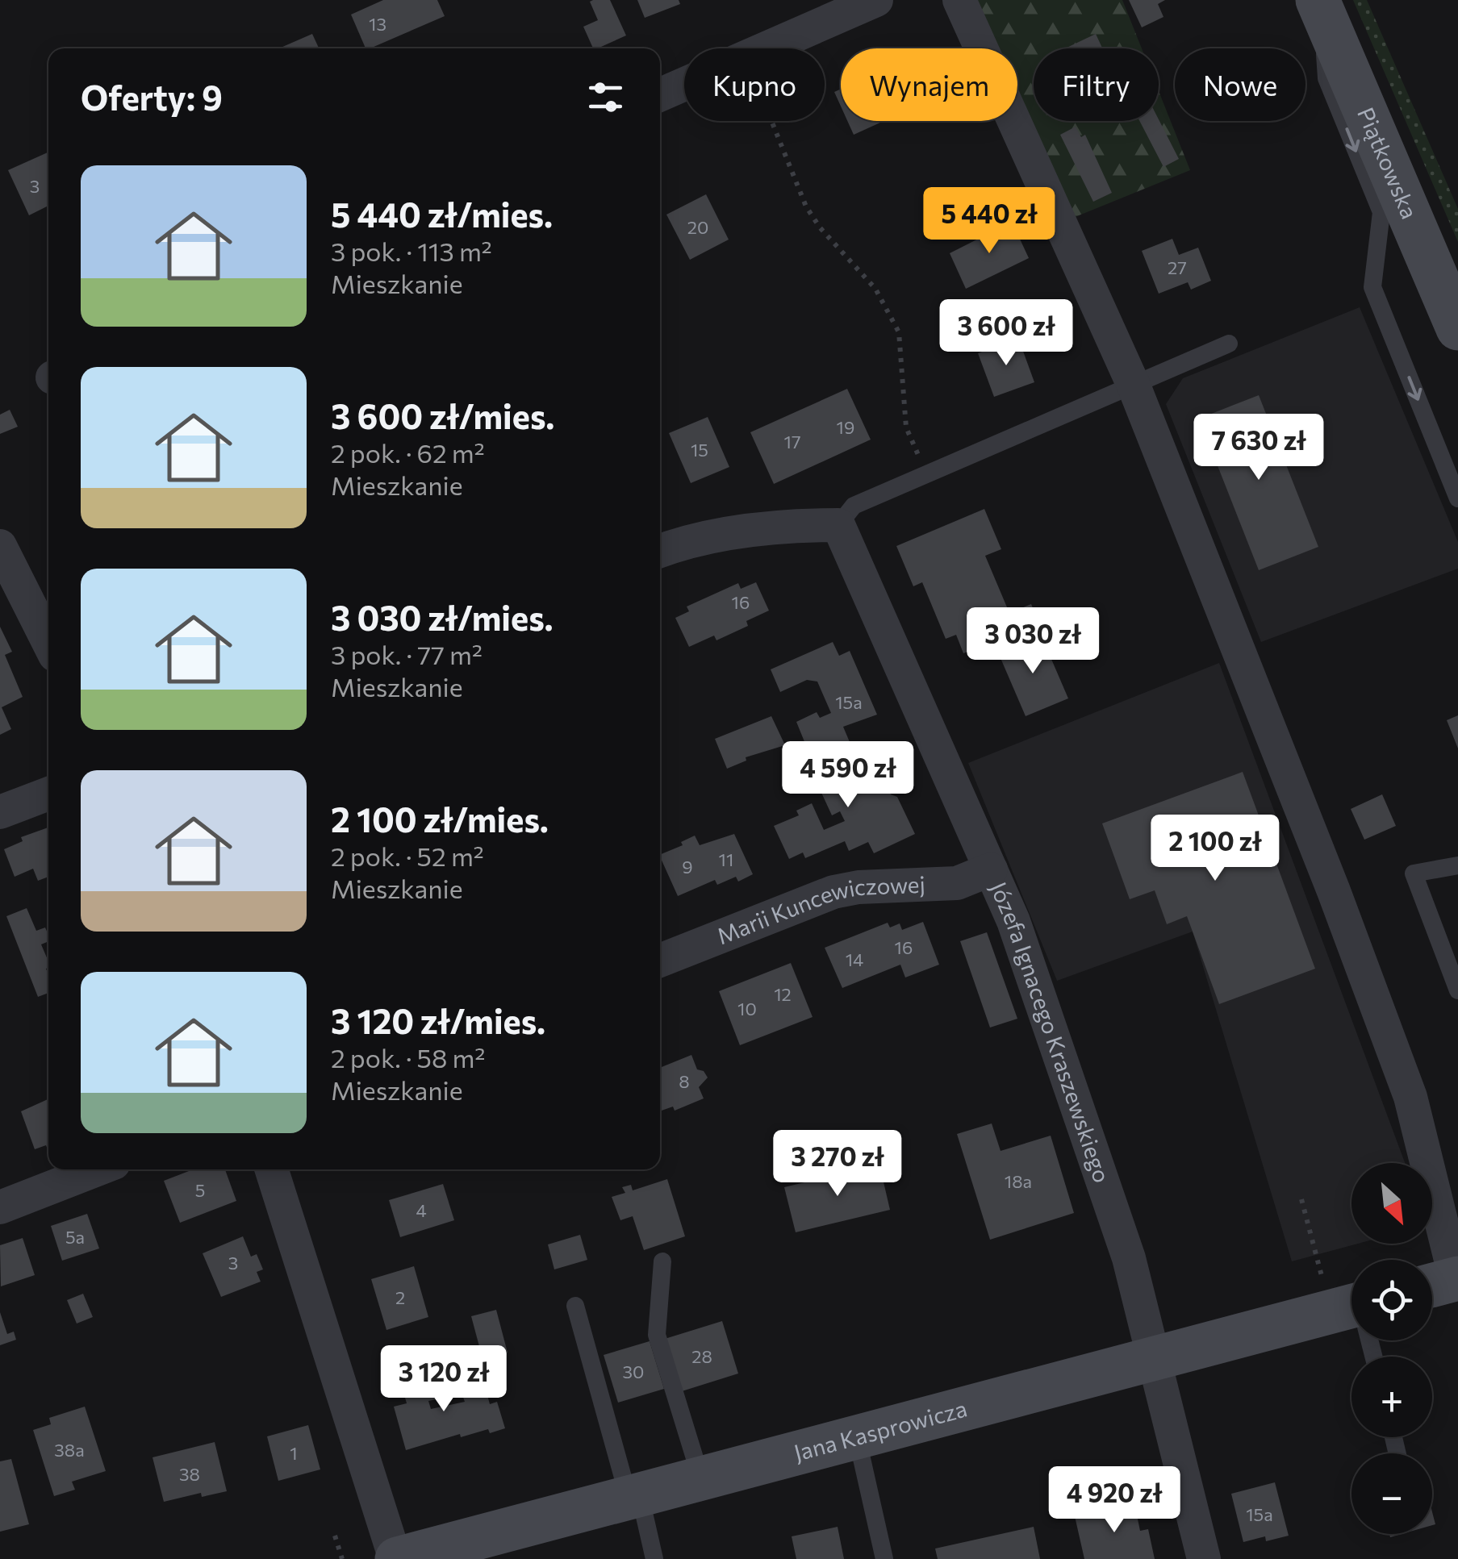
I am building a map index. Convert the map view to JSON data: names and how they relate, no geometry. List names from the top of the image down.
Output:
{
  "streets": {
    "street": [
      "Piątkowska",
      "Marii Kuncewiczowej",
      "Józefa Ignacego Kraszewskiego",
      "Jana Kasprowicza"
    ]
  },
  "crossings": [
    ["Marii Kuncewiczowej", "Józefa Ignacego Kraszewskiego"],
    ["Józefa Ignacego Kraszewskiego", "Jana Kasprowicza"]
  ],
  "house_numbers": [
    "13",
    "3",
    "20",
    "27",
    "19",
    "17",
    "15",
    "16",
    "15a",
    "11",
    "9",
    "16",
    "14",
    "12",
    "10",
    "8",
    "18a",
    "5",
    "4",
    "5a",
    "3",
    "2",
    "28",
    "30",
    "38a",
    "1",
    "38",
    "15a"
  ],
  "north": "bottom right",
  "page": {
    "chip": [
      "Kupno",
      "Wynajem",
      "Filtry",
      "Nowe"
    ],
    "heading": "Oferty: 9",
    "list": [
      {
        "name": "5 440 zł/mies.",
        "note": "3 pok. · 113 m² · Mieszkanie"
      },
      {
        "name": "3 600 zł/mies.",
        "note": "2 pok. · 62 m² · Mieszkanie"
      },
      {
        "name": "3 030 zł/mies.",
        "note": "3 pok. · 77 m² · Mieszkanie"
      },
      {
        "name": "2 100 zł/mies.",
        "note": "2 pok. · 52 m² · Mieszkanie"
      },
      {
        "name": "3 120 zł/mies.",
        "note": "2 pok. · 58 m² · Mieszkanie"
      }
    ],
    "price": [
      "5 440 zł",
      "3 600 zł",
      "7 630 zł",
      "3 030 zł",
      "4 590 zł",
      "2 100 zł",
      "3 270 zł",
      "3 120 zł",
      "4 920 zł"
    ],
    "map_buttons": ["+", "−"]
  }
}
